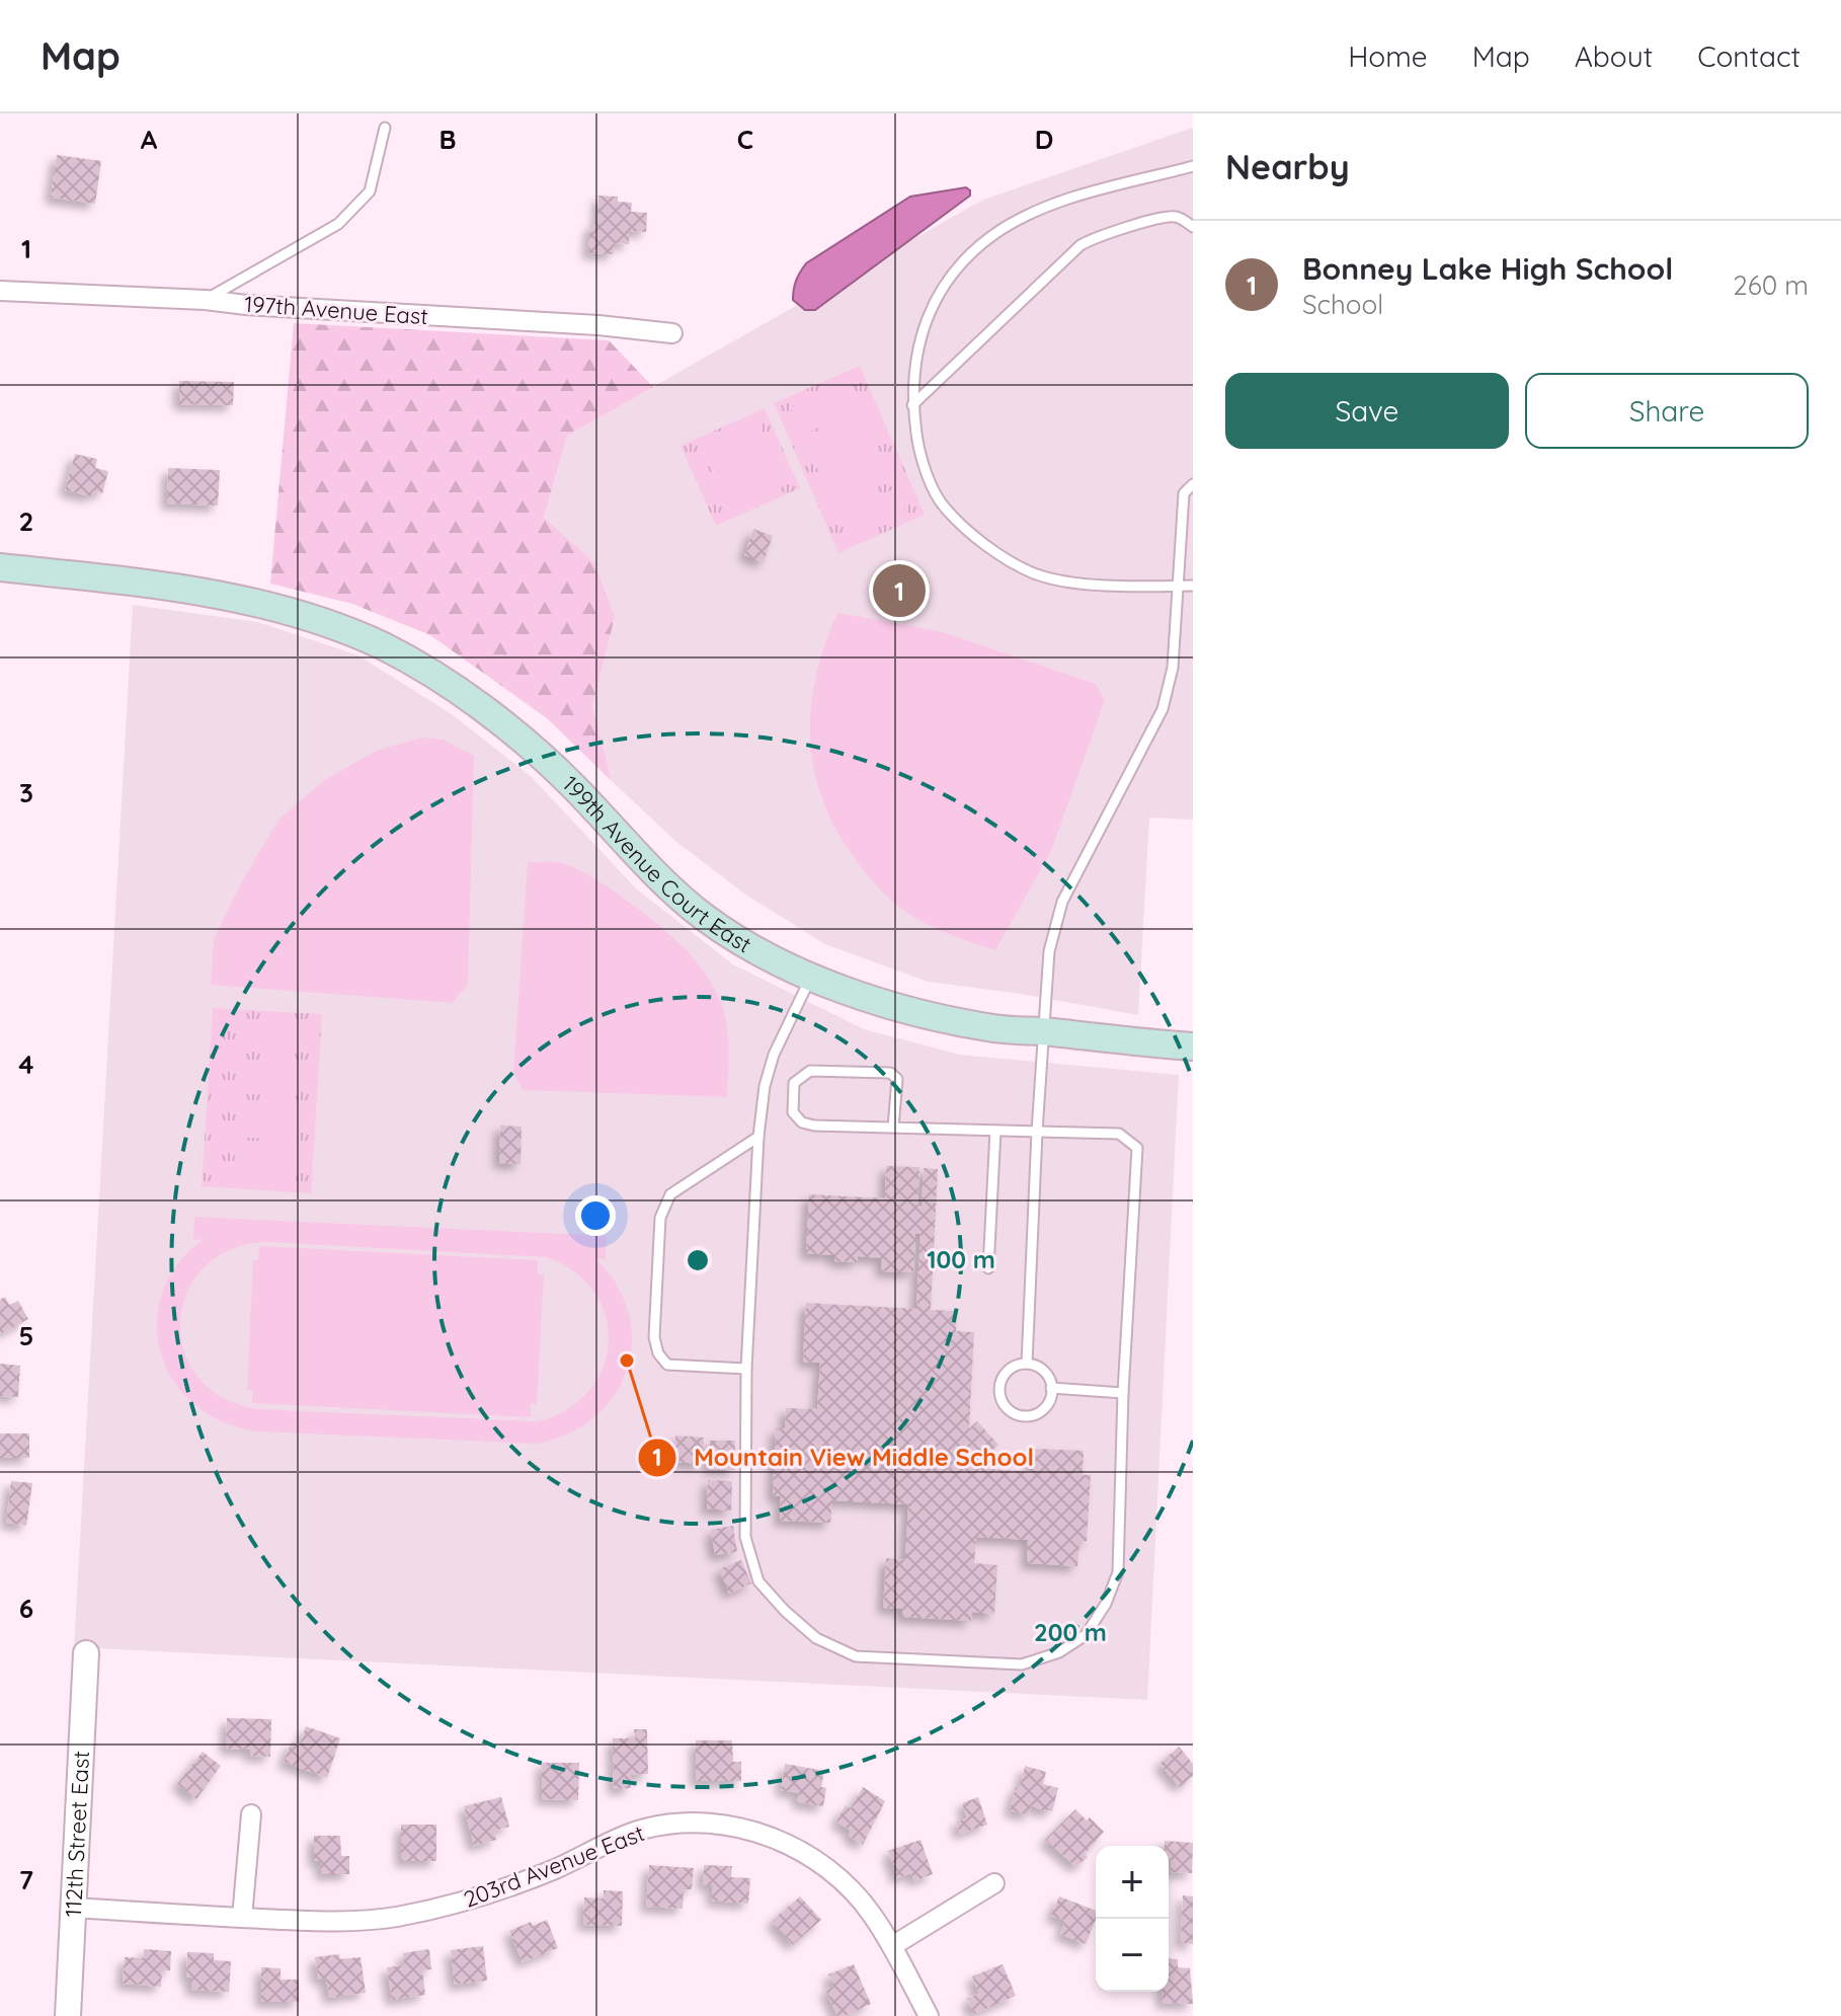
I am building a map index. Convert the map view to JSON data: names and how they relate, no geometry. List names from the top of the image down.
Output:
{
  "streets": {
    "main road": ["199th Avenue Court East"],
    "street": ["197th Avenue East", "112th Street East", "203rd Avenue East"]
  },
  "crossings": [
    ["112th Street East", "203rd Avenue East"]
  ],
  "places": ["Mountain View Middle School"],
  "page": {
    "header": "Map",
    "nav": [
      "Home",
      "Map",
      "About",
      "Contact"
    ],
    "heading": "Nearby",
    "list": [
      {
        "mark": "1",
        "name": "Bonney Lake High School",
        "note": "School",
        "value": "260 m"
      }
    ],
    "buttons": ["Save", "Share"],
    "pins": "1",
    "map_buttons": ["+", "−"]
  },
  "grid": {
    "columns": [
      "A",
      "B",
      "C",
      "D"
    ],
    "rows": [
      "1",
      "2",
      "3",
      "4",
      "5",
      "6",
      "7"
    ]
  },
  "rings": ["100 m", "200 m"]
}
